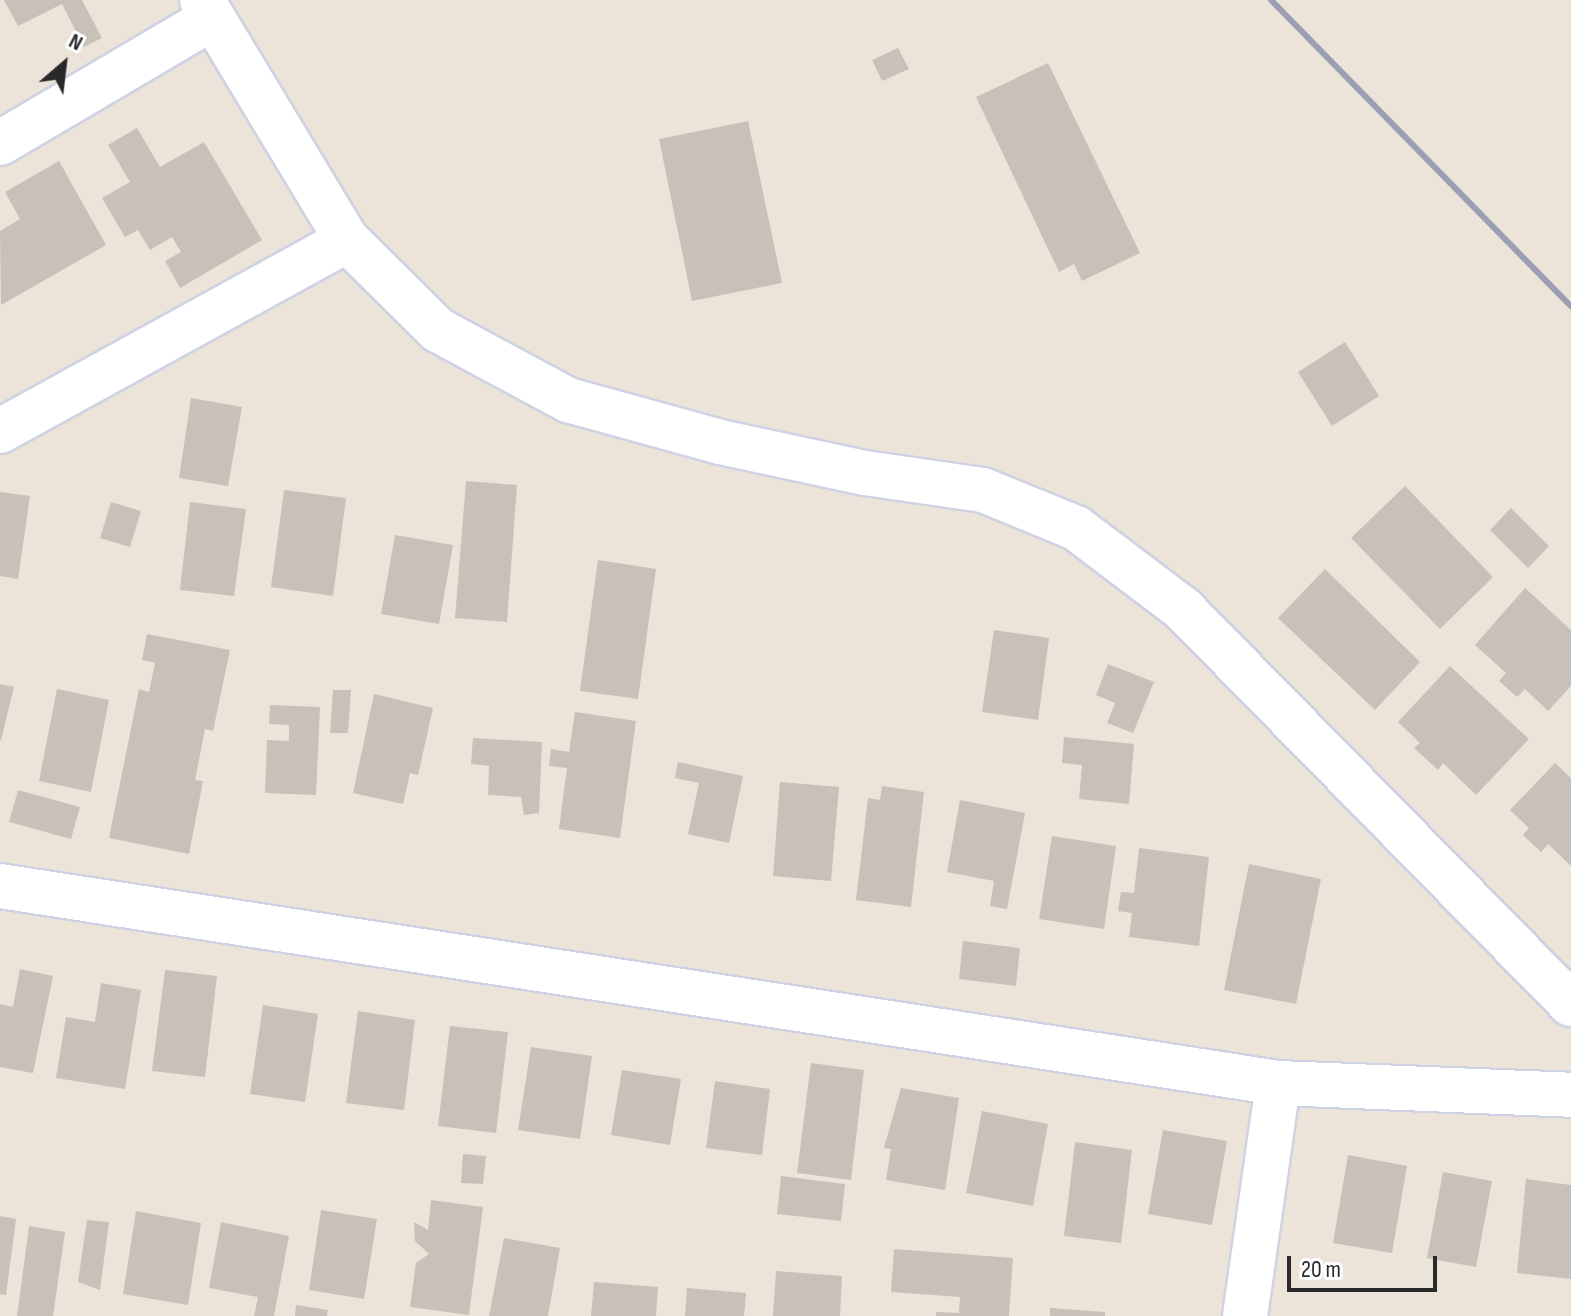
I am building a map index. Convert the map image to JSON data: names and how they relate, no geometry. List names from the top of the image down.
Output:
{
  "scale_bar": "20 m",
  "north": "top right"
}
